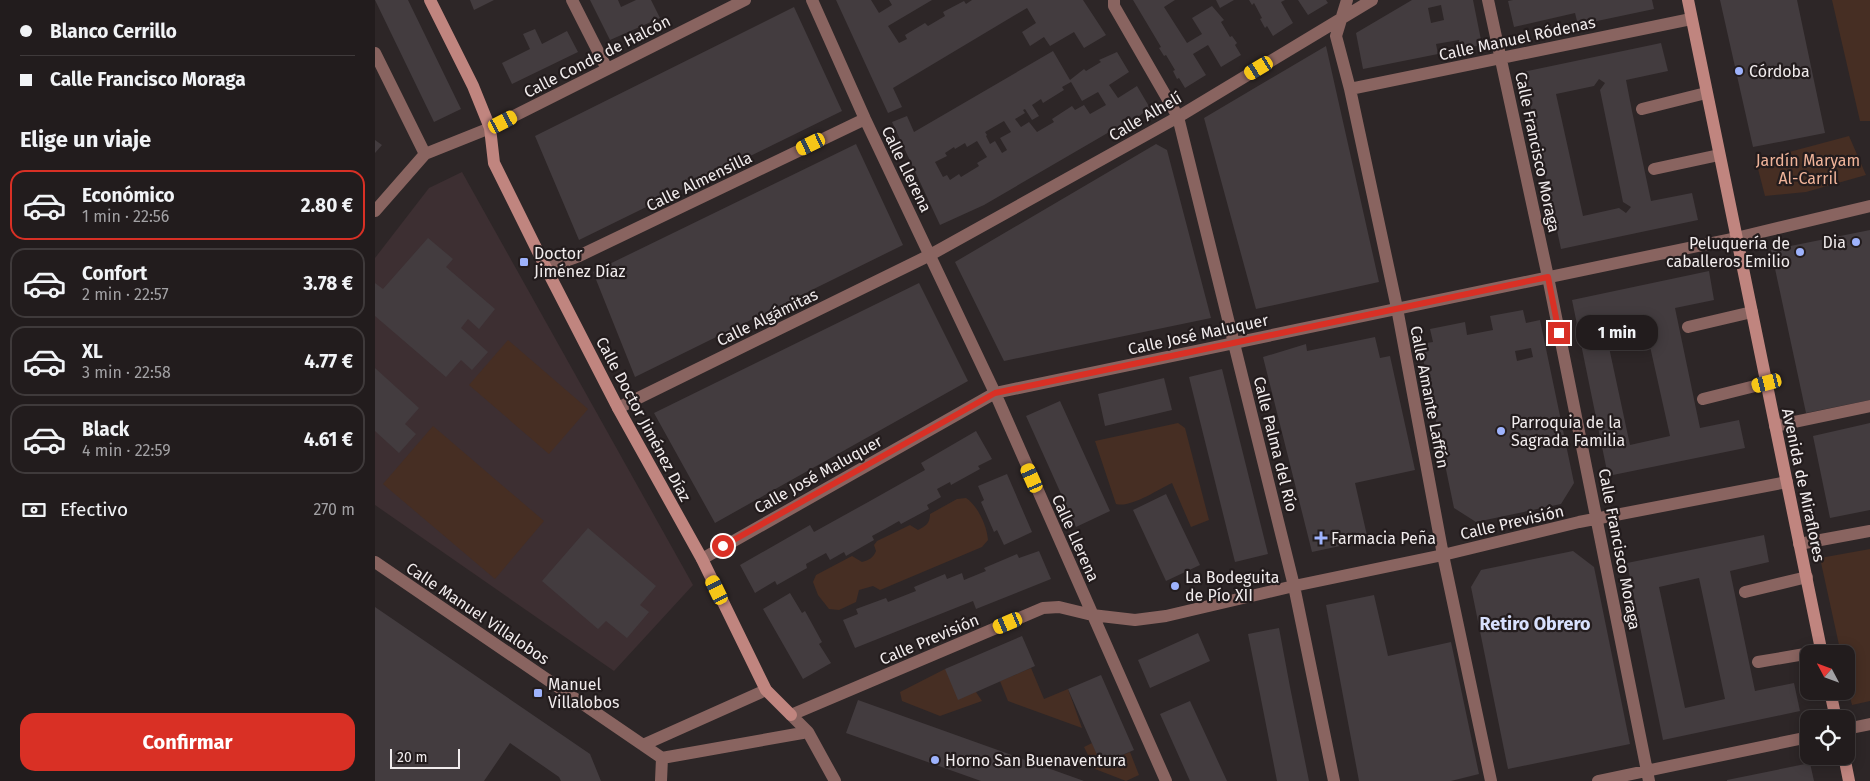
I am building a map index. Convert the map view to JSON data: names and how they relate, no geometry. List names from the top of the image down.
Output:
{
  "streets": {
    "street": [
      "Calle Manuel Ródenas",
      "Calle Conde de Halcón",
      "Calle Alhelí",
      "Calle Francisco Moraga",
      "Calle Llerena",
      "Calle Almensilla",
      "Calle Algámitas",
      "Calle José Maluquer",
      "Calle Amante Laffón",
      "Calle Doctor Jiménez Díaz",
      "Calle Palma del Río",
      "Avenida de Miraflores",
      "Calle Previsión",
      "Calle Manuel Villalobos"
    ]
  },
  "crossings": [
    ["Calle Manuel Ródenas", "Calle Francisco Moraga"],
    ["Calle Manuel Ródenas", "Calle Amante Laffón"],
    ["Calle Manuel Ródenas", "Avenida de Miraflores"],
    ["Calle Conde de Halcón", "Calle Doctor Jiménez Díaz"],
    ["Calle Alhelí", "Calle Llerena"],
    ["Calle Alhelí", "Calle Algámitas"],
    ["Calle Alhelí", "Calle Amante Laffón"],
    ["Calle Alhelí", "Calle Palma del Río"],
    ["Calle Francisco Moraga", "Calle José Maluquer"],
    ["Calle Francisco Moraga", "Calle Previsión"],
    ["Calle Llerena", "Calle Almensilla"],
    ["Calle Llerena", "Calle Algámitas"],
    ["Calle Llerena", "Calle José Maluquer"],
    ["Calle Llerena", "Calle Previsión"],
    ["Calle Almensilla", "Calle Doctor Jiménez Díaz"],
    ["Calle Algámitas", "Calle Doctor Jiménez Díaz"],
    ["Calle José Maluquer", "Calle Amante Laffón"],
    ["Calle José Maluquer", "Calle Doctor Jiménez Díaz"],
    ["Calle José Maluquer", "Calle Palma del Río"],
    ["Calle José Maluquer", "Avenida de Miraflores"],
    ["Calle Amante Laffón", "Calle Previsión"],
    ["Calle Doctor Jiménez Díaz", "Calle Previsión"],
    ["Calle Palma del Río", "Calle Previsión"],
    ["Avenida de Miraflores", "Calle Previsión"]
  ],
  "districts": ["Retiro Obrero"],
  "parks": ["Jardín Maryam Al-Carril"],
  "places": {
    "other": [
      "Córdoba",
      "Dia",
      "Peluquería de caballeros Emilio",
      "Parroquia de la Sagrada Familia",
      "La Bodeguita de Pío XII",
      "Horno San Buenaventura"
    ],
    "transit": ["Doctor Jiménez Díaz", "Manuel Villalobos"],
    "health": ["Farmacia Peña"]
  },
  "scale_bar": "20 m",
  "north": "top left",
  "page": {
    "banner": ["Blanco Cerrillo", "Calle Francisco Moraga"],
    "heading": "Elige un viaje",
    "list": [
      {
        "name": "Económico",
        "note": "1 min · 22:56",
        "value": "2.80 €"
      },
      {
        "name": "Confort",
        "note": "2 min · 22:57",
        "value": "3.78 €"
      },
      {
        "name": "XL",
        "note": "3 min · 22:58",
        "value": "4.77 €"
      },
      {
        "name": "Black",
        "note": "4 min · 22:59",
        "value": "4.61 €"
      }
    ],
    "bubble": "1 min",
    "pay": ["Efectivo", "270 m"],
    "buttons": "Confirmar",
    "scale": "20 m"
  }
}
